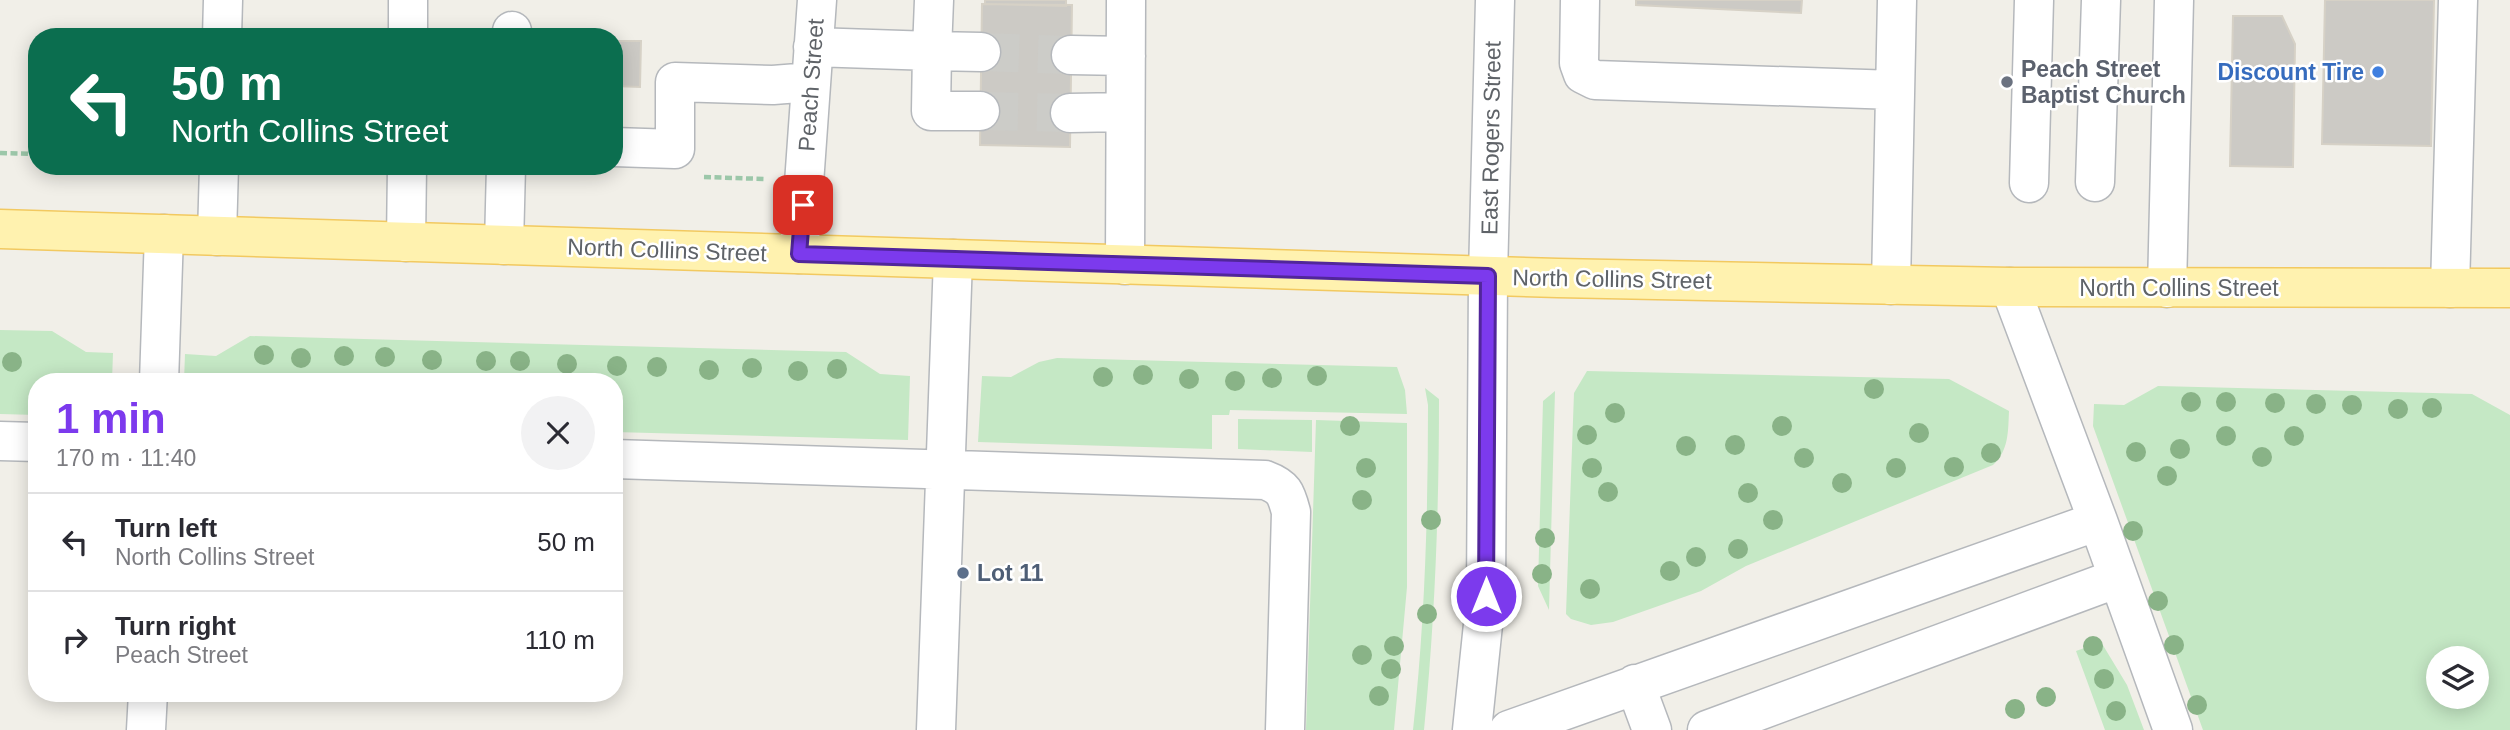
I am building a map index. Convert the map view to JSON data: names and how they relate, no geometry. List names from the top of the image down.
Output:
{
  "streets": {
    "main road": ["North Collins Street"],
    "street": ["Peach Street", "East Rogers Street"]
  },
  "crossings": [
    ["Peach Street", "North Collins Street"],
    ["East Rogers Street", "North Collins Street"]
  ],
  "places": ["Discount Tire", "Peach Street Baptist Church", "Lot 11"],
  "page": {
    "turn": ["50 m", "North Collins Street"],
    "heading": ["1 min", "170 m · 11:40"],
    "list": [
      {
        "name": "Turn left",
        "note": "North Collins Street",
        "value": "50 m"
      },
      {
        "name": "Turn right",
        "note": "Peach Street",
        "value": "110 m"
      }
    ]
  }
}
